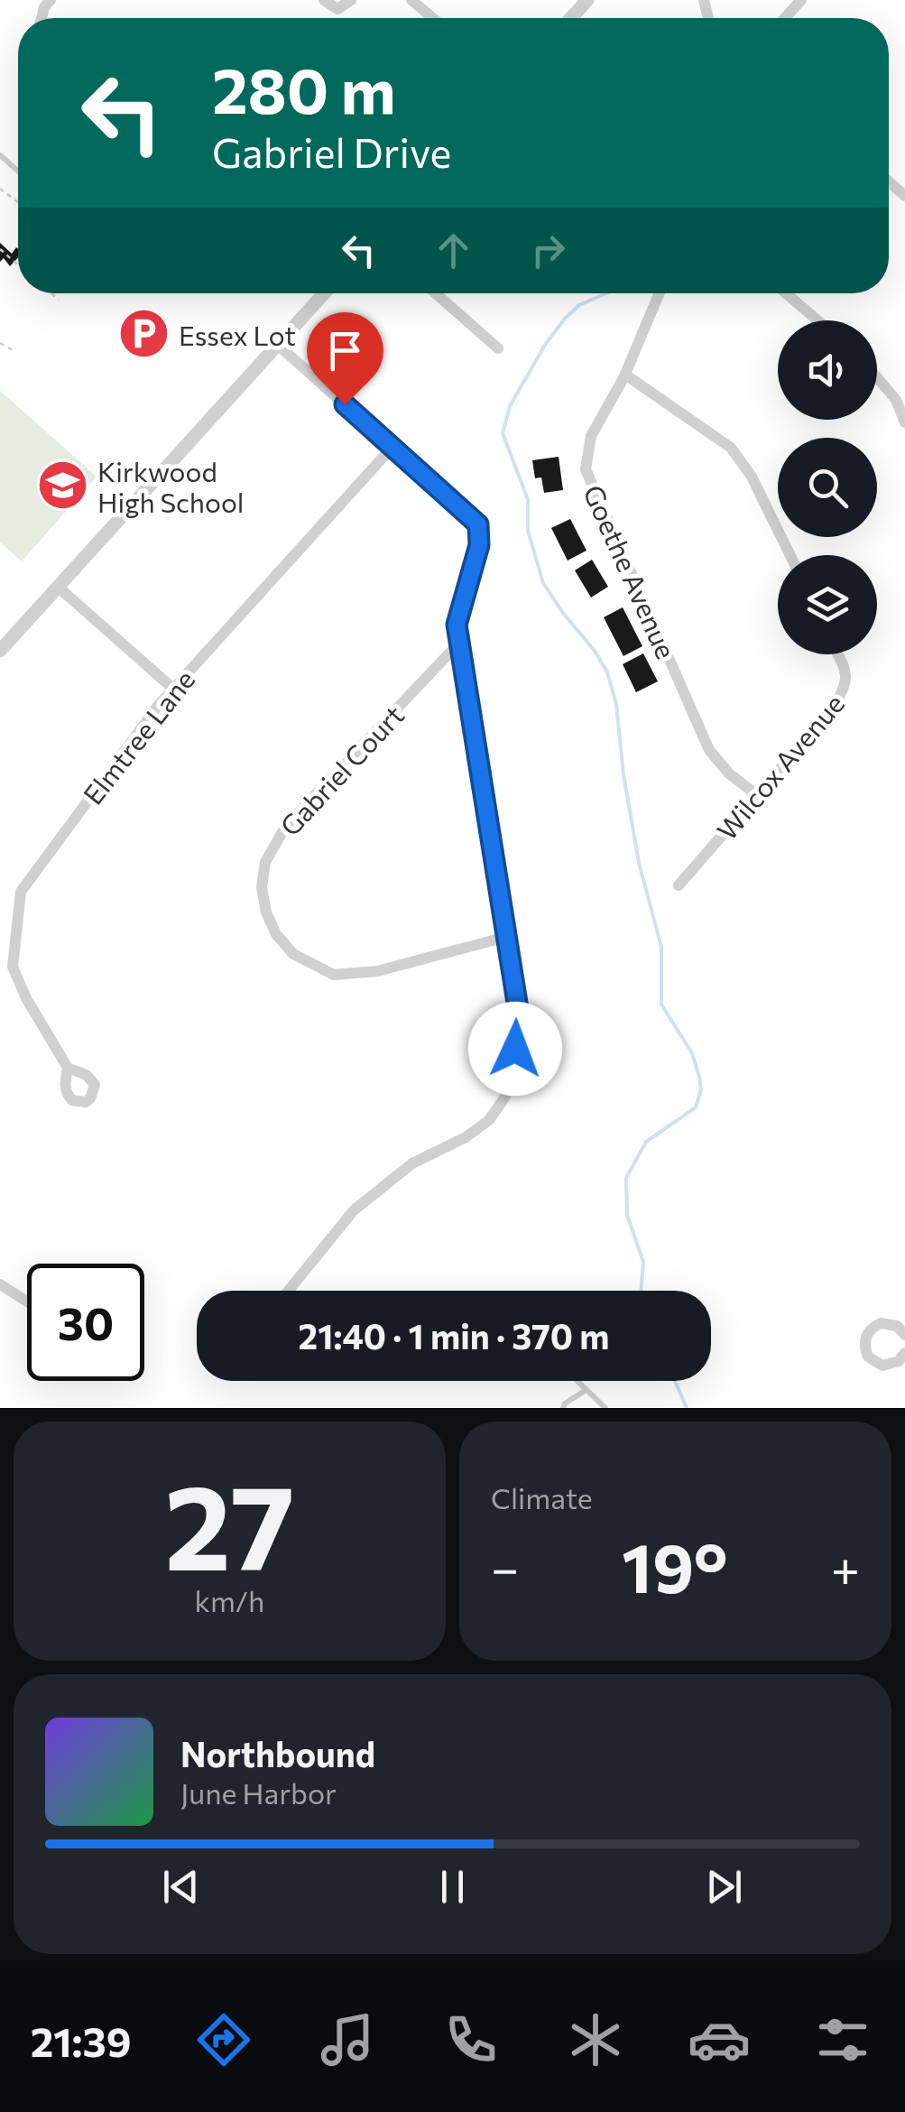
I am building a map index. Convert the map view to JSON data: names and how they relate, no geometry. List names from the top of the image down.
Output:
{
  "streets": {
    "street": [
      "Goethe Avenue",
      "Elmtree Lane",
      "Wilcox Avenue",
      "Gabriel Court"
    ]
  },
  "crossings": [
    ["Goethe Avenue", "Wilcox Avenue"]
  ],
  "places": {
    "parking": ["Essex Lot"],
    "school or university": ["Kirkwood High School"]
  },
  "page": {
    "turn": ["280 m", "Gabriel Drive"],
    "limit": "30",
    "trip": "21:40 · 1 min · 370 m",
    "tile": [
      ["27", "km/h"],
      "Climate"
    ],
    "heat": ["−", "19°", "+"],
    "song": ["Northbound", "June Harbor"],
    "tabs": "21:39"
  }
}
